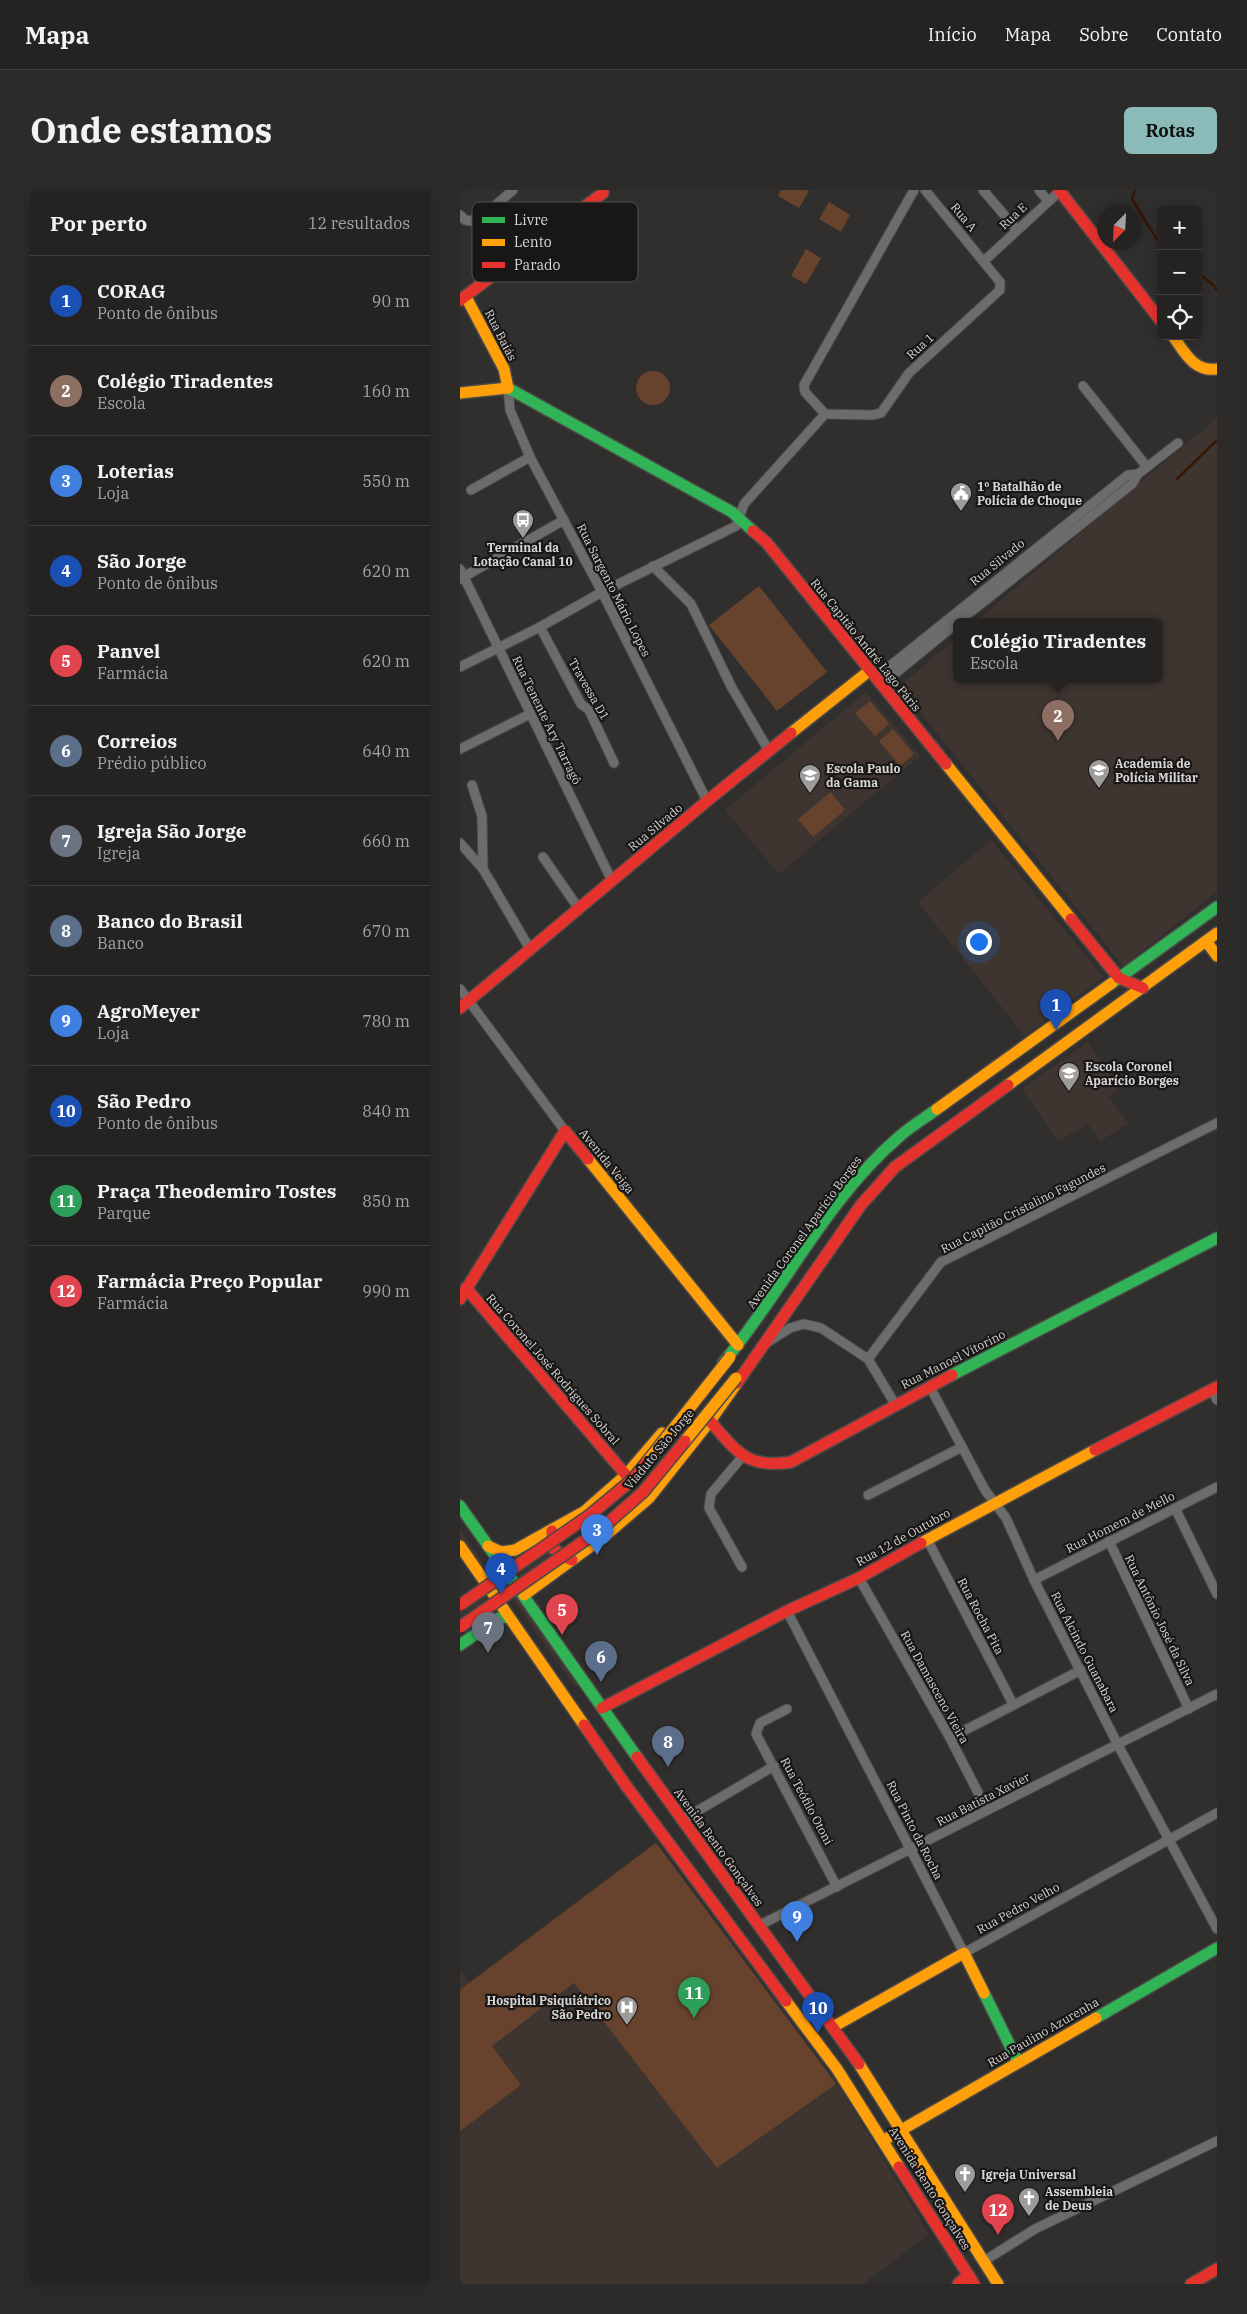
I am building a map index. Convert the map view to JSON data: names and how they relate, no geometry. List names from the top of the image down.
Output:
{
  "streets": {
    "main road": [
      "Rua Baiás",
      "Rua Silvado",
      "Rua Capitão André Lago Páris",
      "Avenida Veiga",
      "Avenida Coronel Aparício Borges",
      "Rua Manoel Vitorino",
      "Rua Coronel José Rodrigues Sobral",
      "Viaduto São Jorge",
      "Rua 12 de Outubro",
      "Rua Pinto da Rocha",
      "Avenida Bento Gonçalves",
      "Rua Pedro Velho",
      "Rua Paulino Azurenha"
    ],
    "street": [
      "Rua E",
      "Rua A",
      "Rua 1",
      "Rua Sargento Mário Lopes",
      "Travessa D1",
      "Rua Tenente Ary Tarragô",
      "Rua Capitão Cristalino Fagundes",
      "Rua Homem de Mello",
      "Rua Rocha Pita",
      "Rua Antônio José da Silva",
      "Rua Alcindo Guanabara",
      "Rua Damasceno Vieira",
      "Rua Batista Xavier",
      "Rua Teófilo Otoni"
    ]
  },
  "crossings": [
    ["Rua E", "Rua A"],
    ["Rua E", "Rua 1"],
    ["Rua A", "Rua 1"],
    ["Rua Baiás", "Rua Sargento Mário Lopes"],
    ["Rua Baiás", "Rua Capitão André Lago Páris"],
    ["Rua Silvado", "Rua Sargento Mário Lopes"],
    ["Rua Silvado", "Rua Capitão André Lago Páris"],
    ["Rua Silvado", "Rua Tenente Ary Tarragô"],
    ["Rua Silvado", "Avenida Veiga"],
    ["Rua Sargento Mário Lopes", "Rua Capitão André Lago Páris"],
    ["Rua Capitão André Lago Páris", "Avenida Coronel Aparício Borges"],
    ["Avenida Veiga", "Avenida Coronel Aparício Borges"],
    ["Avenida Veiga", "Viaduto São Jorge"],
    ["Avenida Coronel Aparício Borges", "Rua Coronel José Rodrigues Sobral"],
    ["Avenida Coronel Aparício Borges", "Viaduto São Jorge"],
    ["Avenida Coronel Aparício Borges", "Avenida Bento Gonçalves"],
    ["Rua Manoel Vitorino", "Rua Alcindo Guanabara"],
    ["Rua Homem de Mello", "Rua Antônio José da Silva"],
    ["Rua Homem de Mello", "Rua Alcindo Guanabara"],
    ["Rua 12 de Outubro", "Rua Rocha Pita"],
    ["Rua 12 de Outubro", "Rua Alcindo Guanabara"],
    ["Rua 12 de Outubro", "Rua Damasceno Vieira"],
    ["Rua 12 de Outubro", "Rua Pinto da Rocha"],
    ["Rua 12 de Outubro", "Avenida Bento Gonçalves"],
    ["Rua Antônio José da Silva", "Rua Batista Xavier"],
    ["Rua Alcindo Guanabara", "Rua Batista Xavier"],
    ["Rua Alcindo Guanabara", "Rua Pedro Velho"],
    ["Rua Damasceno Vieira", "Rua Batista Xavier"],
    ["Rua Batista Xavier", "Rua Teófilo Otoni"],
    ["Rua Batista Xavier", "Rua Pinto da Rocha"],
    ["Rua Batista Xavier", "Avenida Bento Gonçalves"],
    ["Rua Pinto da Rocha", "Rua Pedro Velho"],
    ["Rua Pinto da Rocha", "Rua Paulino Azurenha"],
    ["Avenida Bento Gonçalves", "Rua Pedro Velho"],
    ["Avenida Bento Gonçalves", "Rua Paulino Azurenha"]
  ],
  "places": {
    "public building": ["1º Batalhão de Polícia de Choque"],
    "bus stop": ["Terminal da Lotação Canal 10"],
    "school or university": ["Academia de Polícia Militar", "Escola Paulo da Gama", "Escola Coronel Aparício Borges"],
    "hospital": ["Hospital Psiquiátrico São Pedro"],
    "church": ["Igreja Universal", "Assembleia de Deus"]
  },
  "legend": ["Livre", "Lento", "Parado"],
  "north": "bottom left",
  "page": {
    "header": "Mapa",
    "nav": [
      "Início",
      "Mapa",
      "Sobre",
      "Contato"
    ],
    "title": "Onde estamos",
    "buttons": "Rotas",
    "heading": ["Por perto", "12 resultados"],
    "map_buttons": ["+", "−"],
    "list": [
      {
        "mark": "1",
        "name": "CORAG",
        "note": "Ponto de ônibus",
        "value": "90 m"
      },
      {
        "mark": "2",
        "name": "Colégio Tiradentes",
        "note": "Escola",
        "value": "160 m"
      },
      {
        "mark": "3",
        "name": "Loterias",
        "note": "Loja",
        "value": "550 m"
      },
      {
        "mark": "4",
        "name": "São Jorge",
        "note": "Ponto de ônibus",
        "value": "620 m"
      },
      {
        "mark": "5",
        "name": "Panvel",
        "note": "Farmácia",
        "value": "620 m"
      },
      {
        "mark": "6",
        "name": "Correios",
        "note": "Prédio público",
        "value": "640 m"
      },
      {
        "mark": "7",
        "name": "Igreja São Jorge",
        "note": "Igreja",
        "value": "660 m"
      },
      {
        "mark": "8",
        "name": "Banco do Brasil",
        "note": "Banco",
        "value": "670 m"
      },
      {
        "mark": "9",
        "name": "AgroMeyer",
        "note": "Loja",
        "value": "780 m"
      },
      {
        "mark": "10",
        "name": "São Pedro",
        "note": "Ponto de ônibus",
        "value": "840 m"
      },
      {
        "mark": "11",
        "name": "Praça Theodemiro Tostes",
        "note": "Parque",
        "value": "850 m"
      },
      {
        "mark": "12",
        "name": "Farmácia Preço Popular",
        "note": "Farmácia",
        "value": "990 m"
      }
    ],
    "popup": ["Colégio Tiradentes", "Escola"],
    "pins": [
      "2",
      "1",
      "3",
      "4",
      "5",
      "7",
      "6",
      "8",
      "9",
      "11",
      "10",
      "12"
    ]
  }
}
